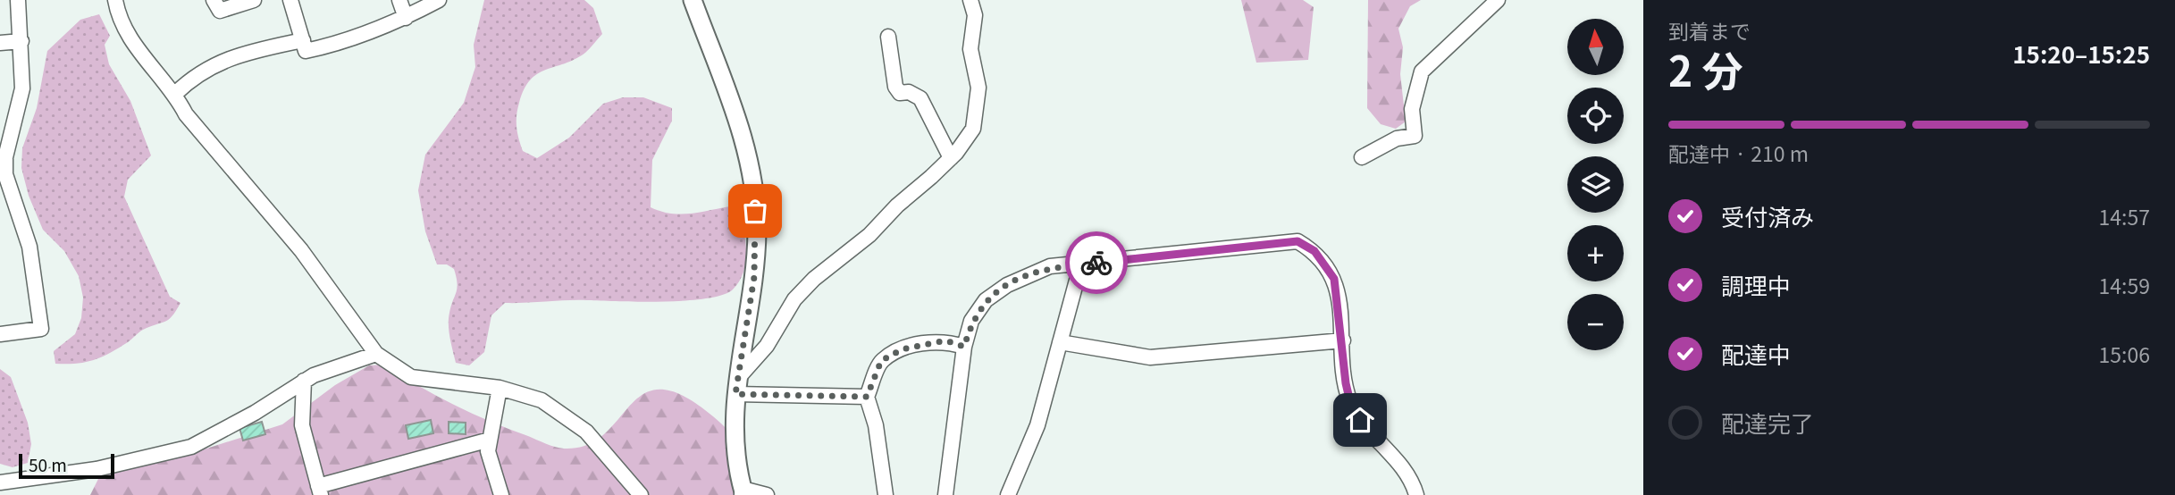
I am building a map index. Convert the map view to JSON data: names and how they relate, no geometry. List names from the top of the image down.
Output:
{
  "scale_bar": "50 m",
  "north": "top",
  "page": {
    "heading": ["2 分", "到着まで", "15:20–15:25"],
    "map_buttons": ["+", "−"],
    "bar": "配達中 · 210 m",
    "list": [
      ["受付済み", "14:57"],
      ["調理中", "14:59"],
      ["配達中", "15:06"],
      "配達完了"
    ],
    "scale": "50 m"
  }
}
